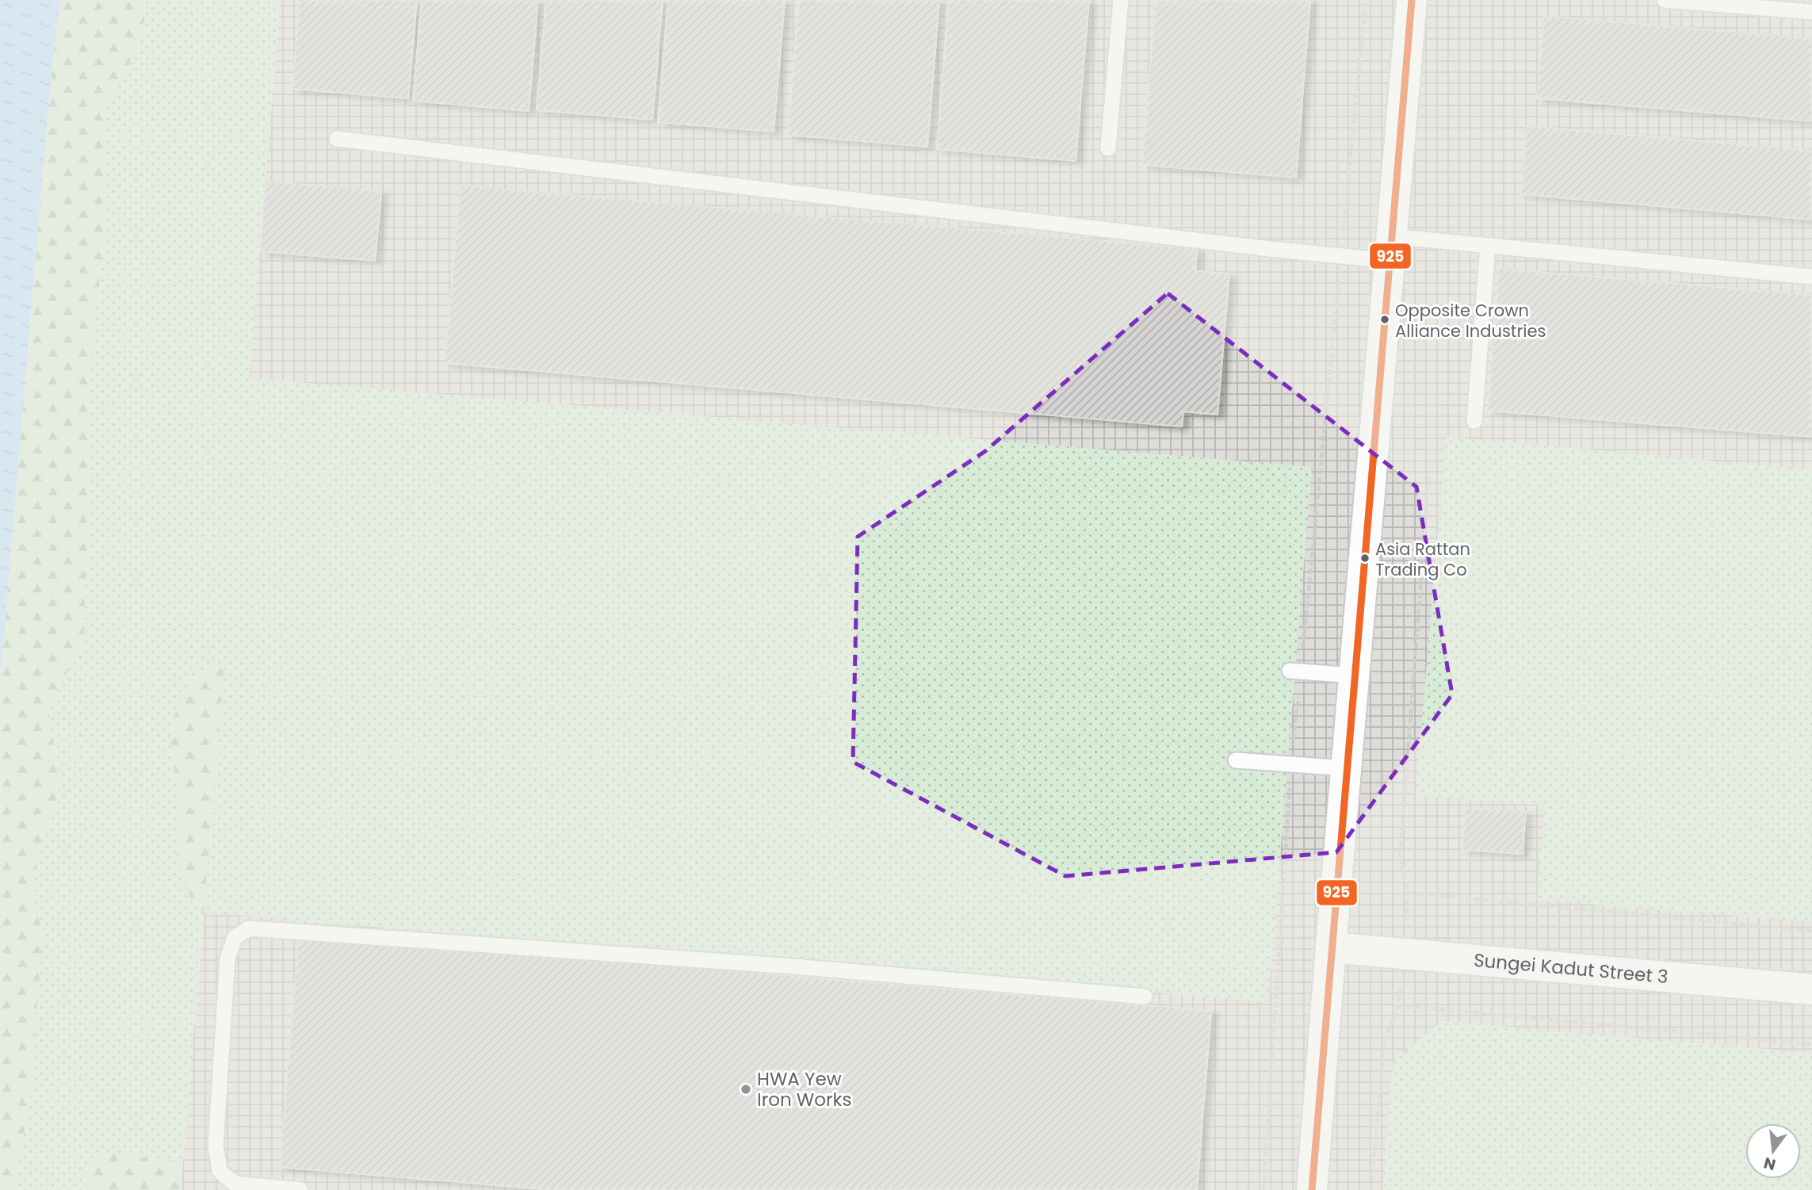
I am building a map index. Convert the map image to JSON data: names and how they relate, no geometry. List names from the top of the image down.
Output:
{
  "streets": {
    "street": ["Sungei Kadut Street 3"]
  },
  "places": ["Opposite Crown Alliance Industries", "Asia Rattan Trading Co", "HWA Yew Iron Works"],
  "lines": ["transit line 925"],
  "north": "bottom"
}
